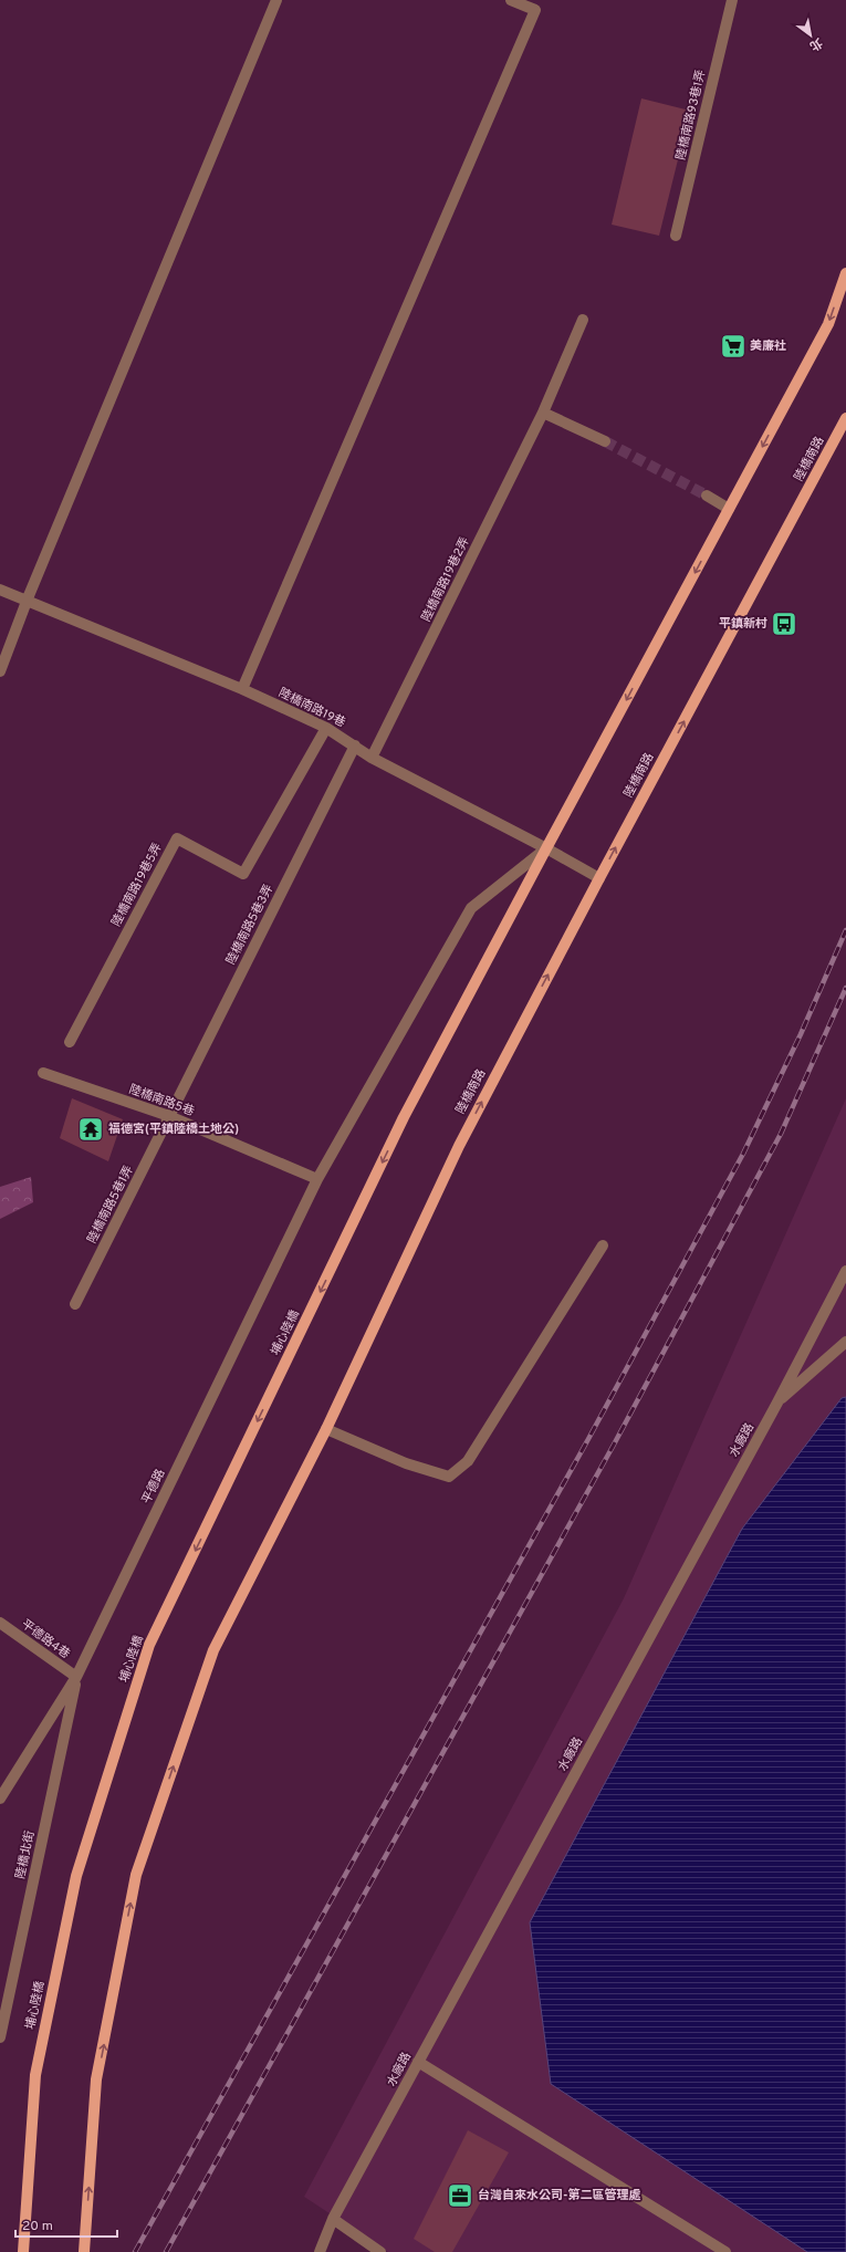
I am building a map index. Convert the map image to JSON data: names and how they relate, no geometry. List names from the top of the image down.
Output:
{
  "streets": {
    "main road": ["陸橋南路", "埔心陸橋"],
    "street": [
      "陸橋南路93巷1弄",
      "陸橋南路19巷2弄",
      "陸橋南路19巷",
      "陸橋南路19巷5弄",
      "陸橋南路5巷3弄",
      "陸橋南路5巷",
      "陸橋南路5巷1弄",
      "水廠路",
      "平德路",
      "平德路4巷",
      "陸橋北街"
    ]
  },
  "crossings": [
    ["陸橋南路", "陸橋南路19巷"],
    ["陸橋南路19巷2弄", "陸橋南路19巷"],
    ["陸橋南路19巷", "陸橋南路19巷5弄"],
    ["陸橋南路19巷", "陸橋南路5巷3弄"],
    ["陸橋南路19巷", "埔心陸橋"],
    ["陸橋南路5巷3弄", "陸橋南路5巷"],
    ["陸橋南路5巷3弄", "陸橋南路5巷1弄"],
    ["陸橋南路5巷", "陸橋南路5巷1弄"],
    ["陸橋南路5巷", "平德路"],
    ["平德路", "平德路4巷"],
    ["平德路", "陸橋北街"],
    ["平德路4巷", "陸橋北街"]
  ],
  "places": {
    "supermarket": ["美廉社"],
    "bus stop": ["平鎮新村"],
    "temple": ["福德宮(平鎮陸橋土地公)"],
    "office": ["台灣自來水公司-第二區管理處"]
  },
  "scale_bar": "20 m",
  "north": "bottom right"
}
